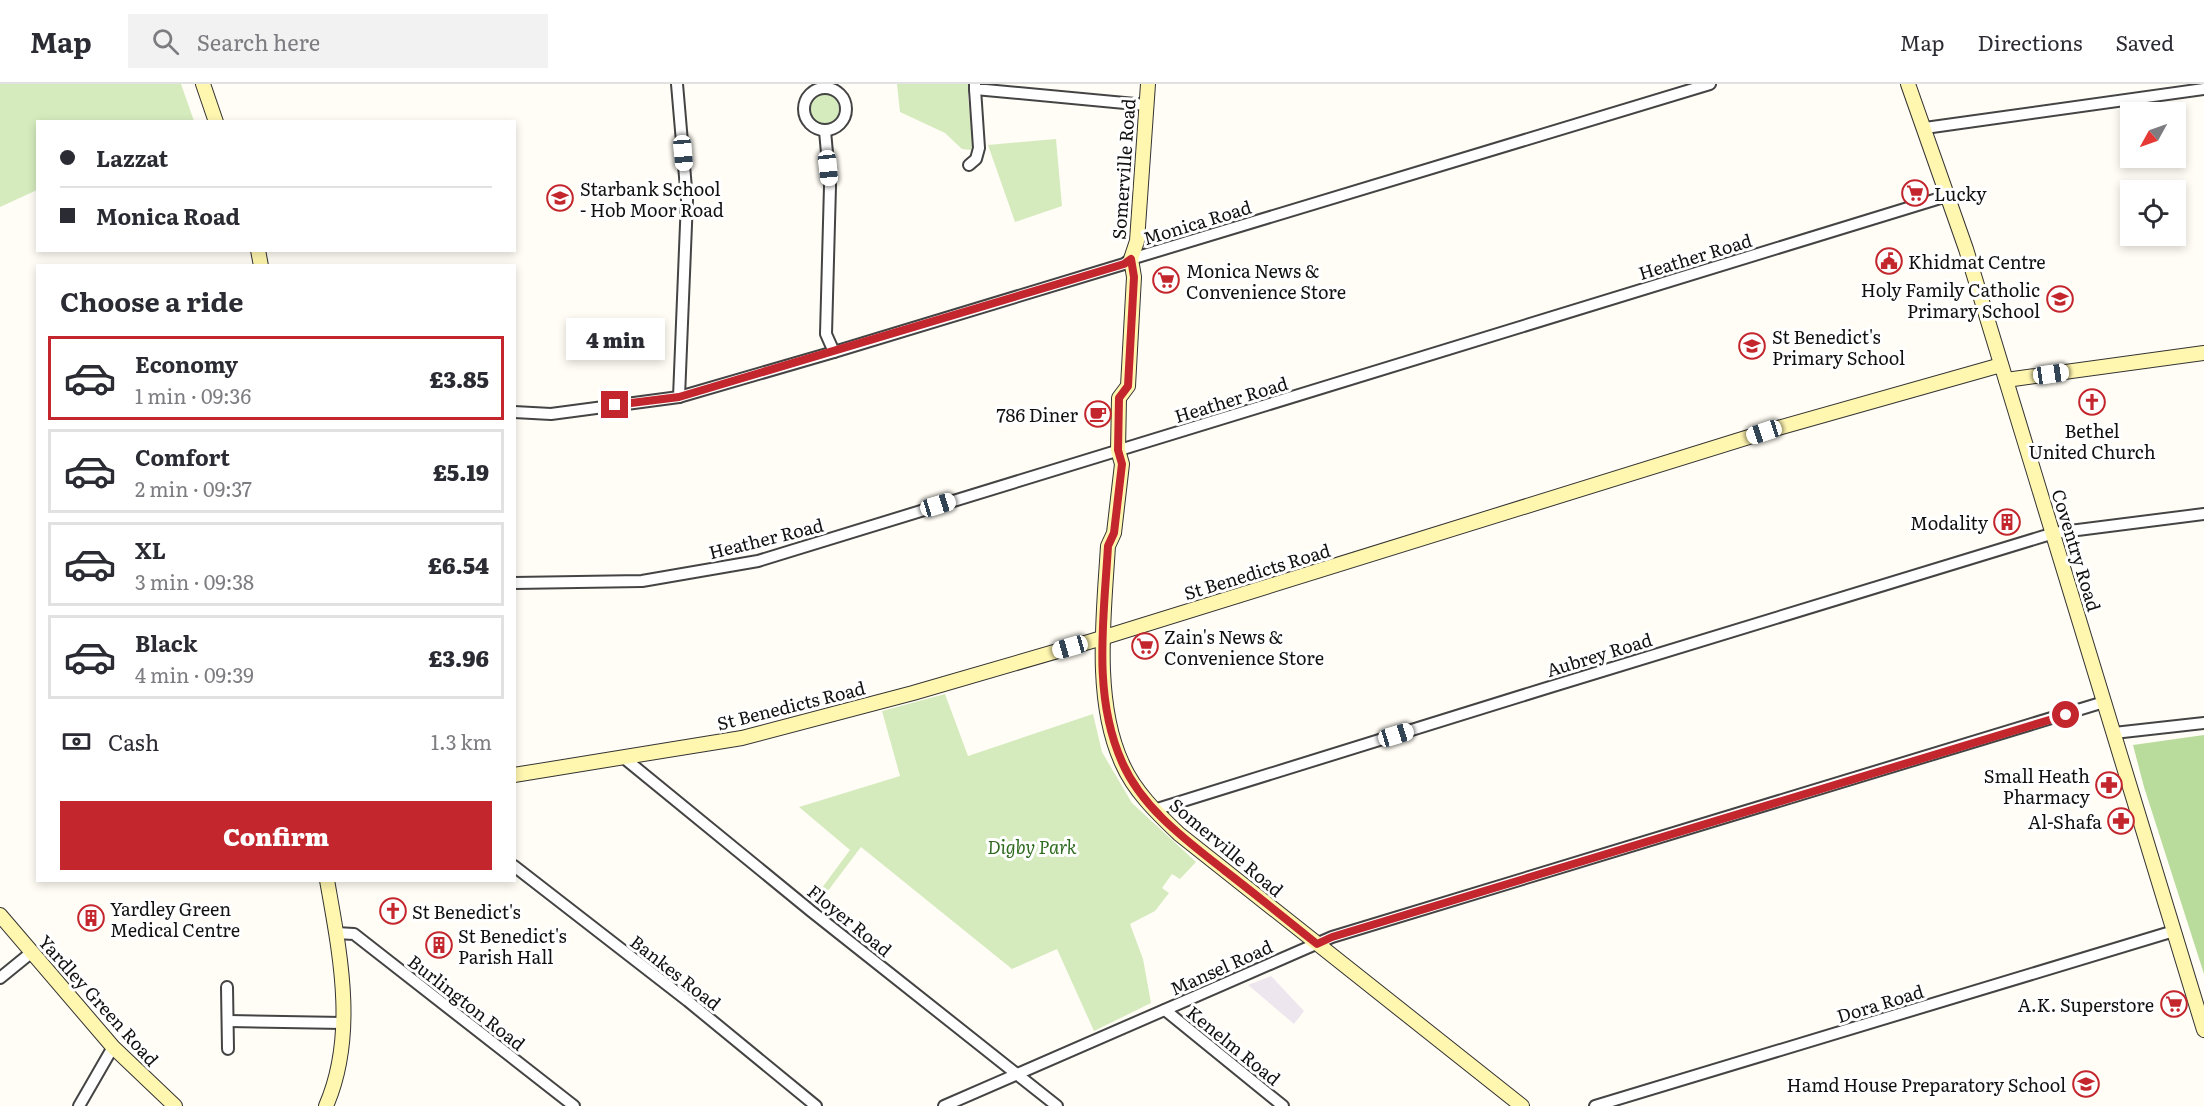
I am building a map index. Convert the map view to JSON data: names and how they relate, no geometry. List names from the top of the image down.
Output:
{
  "streets": {
    "street": [
      "Somerville Road",
      "Monica Road",
      "Heather Road",
      "Coventry Road",
      "St Benedicts Road",
      "Aubrey Road",
      "Floyer Road",
      "Mansel Road",
      "Bankes Road",
      "Yardley Green Road",
      "Burlington Road",
      "Dora Road",
      "Kenelm Road"
    ]
  },
  "crossings": [
    ["Somerville Road", "Monica Road"],
    ["Somerville Road", "Heather Road"],
    ["Somerville Road", "St Benedicts Road"],
    ["Somerville Road", "Aubrey Road"],
    ["Somerville Road", "Mansel Road"],
    ["Heather Road", "Coventry Road"],
    ["Coventry Road", "St Benedicts Road"],
    ["Coventry Road", "Aubrey Road"],
    ["Coventry Road", "Mansel Road"],
    ["Coventry Road", "Dora Road"],
    ["St Benedicts Road", "Floyer Road"],
    ["Floyer Road", "Mansel Road"],
    ["Mansel Road", "Kenelm Road"]
  ],
  "parks": ["Digby Park"],
  "places": {
    "supermarket": [
      "Lucky",
      "Monica News & Convenience Store",
      "Zain's News & Convenience Store",
      "A.K. Superstore"
    ],
    "school or university": [
      "Starbank School - Hob Moor Road",
      "Holy Family Catholic Primary School",
      "St Benedict's Primary School",
      "Hamd House Preparatory School"
    ],
    "public building": ["Khidmat Centre"],
    "church": ["Bethel United Church", "St Benedict's"],
    "cafe": ["786 Diner"],
    "building": ["Modality", "Yardley Green Medical Centre", "St Benedict's Parish Hall"],
    "pharmacy": ["Small Heath Pharmacy", "Al-Shafa"]
  },
  "north": "bottom left",
  "page": {
    "header": "Map",
    "search": "Search here",
    "nav": ["Map", "Directions", "Saved"],
    "banner": ["Lazzat", "Monica Road"],
    "heading": "Choose a ride",
    "bubble": "4 min",
    "list": [
      {
        "name": "Economy",
        "note": "1 min · 09:36",
        "value": "£3.85"
      },
      {
        "name": "Comfort",
        "note": "2 min · 09:37",
        "value": "£5.19"
      },
      {
        "name": "XL",
        "note": "3 min · 09:38",
        "value": "£6.54"
      },
      {
        "name": "Black",
        "note": "4 min · 09:39",
        "value": "£3.96"
      }
    ],
    "pay": ["Cash", "1.3 km"],
    "buttons": "Confirm"
  }
}
